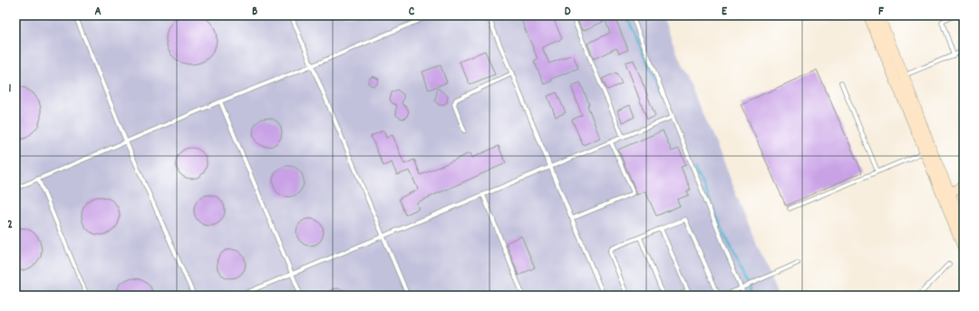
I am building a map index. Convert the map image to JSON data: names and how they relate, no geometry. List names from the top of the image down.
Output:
{
  "grid": {
    "columns": [
      "A",
      "B",
      "C",
      "D",
      "E",
      "F"
    ],
    "rows": ["1", "2"]
  }
}
